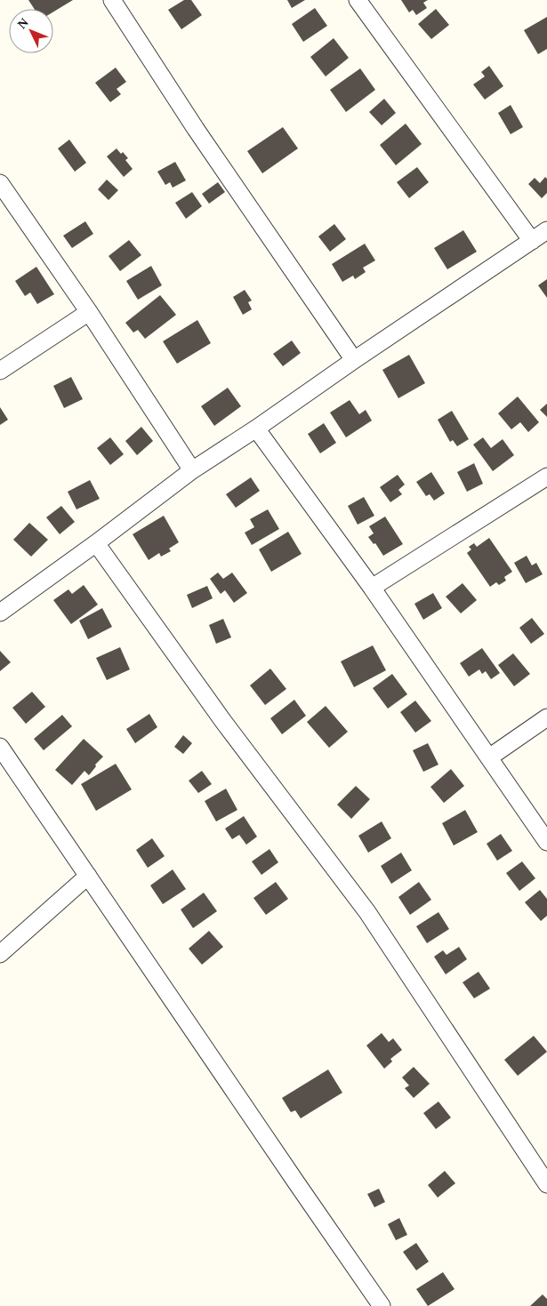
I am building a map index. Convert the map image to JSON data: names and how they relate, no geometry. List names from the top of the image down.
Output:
{
  "north": "top left"
}
